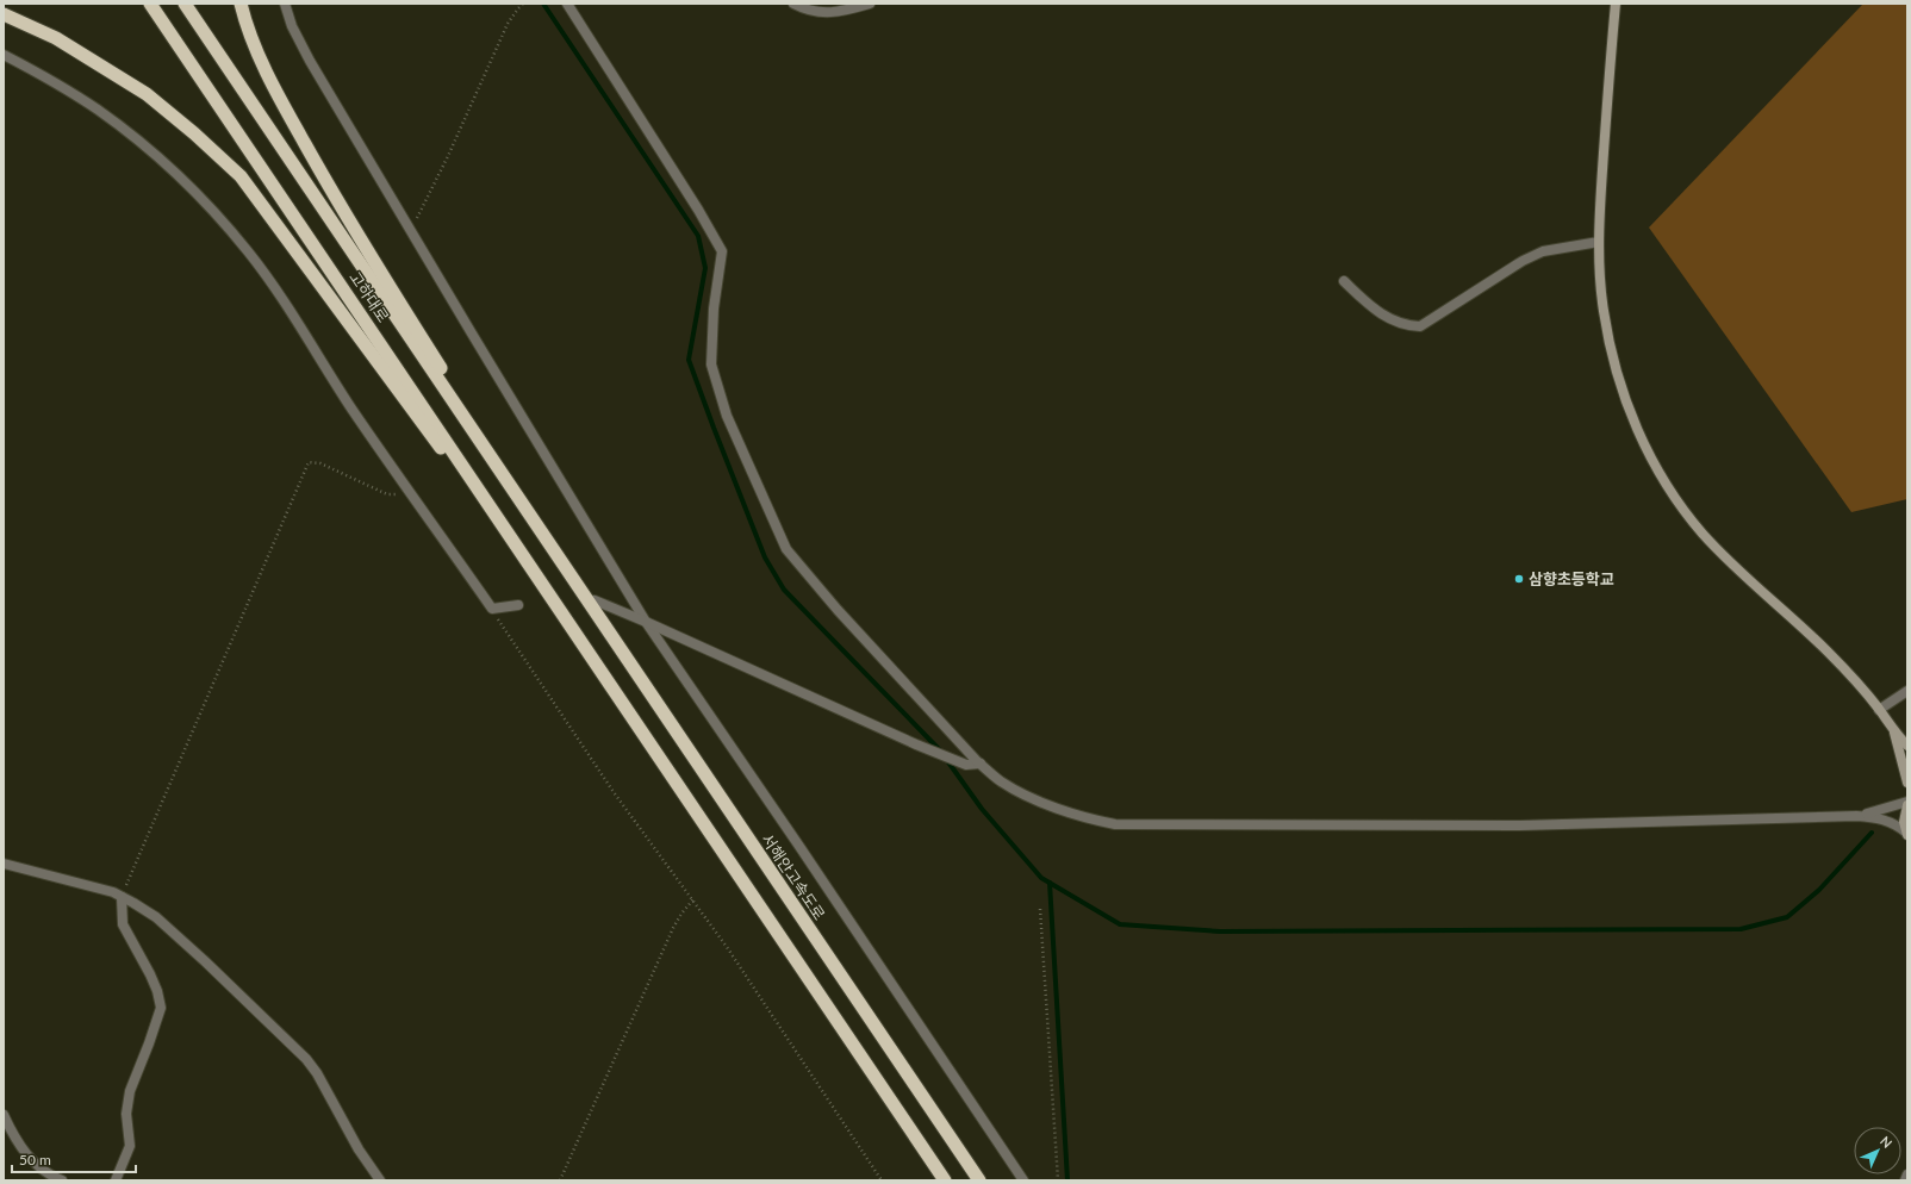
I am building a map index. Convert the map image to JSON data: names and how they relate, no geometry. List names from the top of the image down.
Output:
{
  "streets": {
    "highway": ["고하대로", "서해안고속도로"]
  },
  "crossings": [
    ["고하대로", "서해안고속도로"]
  ],
  "places": ["삼향초등학교"],
  "scale_bar": "50 m",
  "north": "top right"
}
